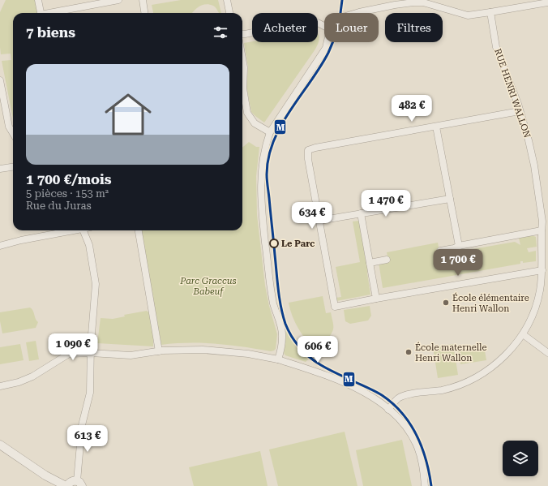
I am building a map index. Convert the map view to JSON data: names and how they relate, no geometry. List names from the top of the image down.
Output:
{
  "streets": {
    "street": ["RUE HENRI WALLON"]
  },
  "parks": ["Parc Graccus Babeuf"],
  "places": ["Le Parc", "École élémentaire Henri Wallon", "École maternelle Henri Wallon"],
  "lines": ["transit line M"],
  "page": {
    "chip": ["Acheter", "Louer", "Filtres"],
    "heading": "7 biens",
    "list": [
      {
        "name": "1 700 €/mois",
        "note": "5 pièces · 153 m² · Rue du Juras"
      }
    ],
    "price": [
      "482 €",
      "1 470 €",
      "634 €",
      "1 700 €",
      "1 090 €",
      "606 €",
      "613 €"
    ]
  }
}
